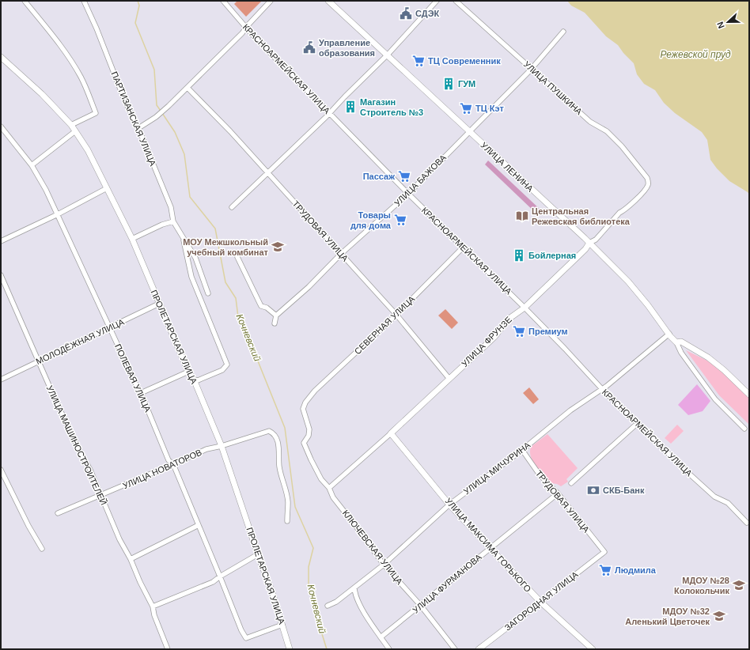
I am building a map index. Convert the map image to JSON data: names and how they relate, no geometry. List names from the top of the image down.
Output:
{
  "streets": {
    "street": [
      "КРАСНОАРМЕЙСКАЯ УЛИЦА",
      "УЛИЦА ПУШКИНА",
      "ПАРТИЗАНСКАЯ УЛИЦА",
      "УЛИЦА ЛЕНИНА",
      "УЛИЦА БАЖОВА",
      "ТРУДОВАЯ УЛИЦА",
      "СЕВЕРНАЯ УЛИЦА",
      "ПРОЛЕТАРСКАЯ УЛИЦА",
      "МОЛОДЁЖНАЯ УЛИЦА",
      "УЛИЦА ФРУНЗЕ",
      "ПОЛЕВАЯ УЛИЦА",
      "УЛИЦА МАШИНОСТРОИТЕЛЕЙ",
      "УЛИЦА МИЧУРИНА",
      "УЛИЦА НОВАТОРОВ",
      "УЛИЦА МАКСИМА ГОРЬКОГО",
      "КЛЮЧЕВСКАЯ УЛИЦА",
      "УЛИЦА ФУРМАНОВА",
      "ЗАГОРОДНАЯ УЛИЦА"
    ]
  },
  "crossings": [
    ["КРАСНОАРМЕЙСКАЯ УЛИЦА", "УЛИЦА БАЖОВА"],
    ["КРАСНОАРМЕЙСКАЯ УЛИЦА", "СЕВЕРНАЯ УЛИЦА"],
    ["КРАСНОАРМЕЙСКАЯ УЛИЦА", "УЛИЦА ФРУНЗЕ"],
    ["КРАСНОАРМЕЙСКАЯ УЛИЦА", "УЛИЦА МИЧУРИНА"],
    ["УЛИЦА ПУШКИНА", "УЛИЦА БАЖОВА"],
    ["УЛИЦА ПУШКИНА", "УЛИЦА ФРУНЗЕ"],
    ["ПАРТИЗАНСКАЯ УЛИЦА", "ПРОЛЕТАРСКАЯ УЛИЦА"],
    ["УЛИЦА ЛЕНИНА", "УЛИЦА БАЖОВА"],
    ["УЛИЦА ЛЕНИНА", "УЛИЦА ФРУНЗЕ"],
    ["УЛИЦА ЛЕНИНА", "УЛИЦА МИЧУРИНА"],
    ["УЛИЦА БАЖОВА", "ТРУДОВАЯ УЛИЦА"],
    ["ТРУДОВАЯ УЛИЦА", "СЕВЕРНАЯ УЛИЦА"],
    ["ТРУДОВАЯ УЛИЦА", "УЛИЦА ФРУНЗЕ"],
    ["ТРУДОВАЯ УЛИЦА", "УЛИЦА МИЧУРИНА"],
    ["ТРУДОВАЯ УЛИЦА", "УЛИЦА ФУРМАНОВА"],
    ["ТРУДОВАЯ УЛИЦА", "ЗАГОРОДНАЯ УЛИЦА"],
    ["СЕВЕРНАЯ УЛИЦА", "КЛЮЧЕВСКАЯ УЛИЦА"],
    ["ПРОЛЕТАРСКАЯ УЛИЦА", "МОЛОДЁЖНАЯ УЛИЦА"],
    ["ПРОЛЕТАРСКАЯ УЛИЦА", "ПОЛЕВАЯ УЛИЦА"],
    ["ПРОЛЕТАРСКАЯ УЛИЦА", "УЛИЦА НОВАТОРОВ"],
    ["МОЛОДЁЖНАЯ УЛИЦА", "ПОЛЕВАЯ УЛИЦА"],
    ["МОЛОДЁЖНАЯ УЛИЦА", "УЛИЦА МАШИНОСТРОИТЕЛЕЙ"],
    ["УЛИЦА ФРУНЗЕ", "УЛИЦА МАКСИМА ГОРЬКОГО"],
    ["УЛИЦА ФРУНЗЕ", "КЛЮЧЕВСКАЯ УЛИЦА"],
    ["ПОЛЕВАЯ УЛИЦА", "УЛИЦА НОВАТОРОВ"],
    ["УЛИЦА МАШИНОСТРОИТЕЛЕЙ", "УЛИЦА НОВАТОРОВ"],
    ["УЛИЦА МИЧУРИНА", "УЛИЦА МАКСИМА ГОРЬКОГО"],
    ["УЛИЦА МИЧУРИНА", "КЛЮЧЕВСКАЯ УЛИЦА"],
    ["УЛИЦА МАКСИМА ГОРЬКОГО", "УЛИЦА ФУРМАНОВА"],
    ["УЛИЦА МАКСИМА ГОРЬКОГО", "ЗАГОРОДНАЯ УЛИЦА"],
    ["КЛЮЧЕВСКАЯ УЛИЦА", "УЛИЦА ФУРМАНОВА"]
  ],
  "water": ["Режевской пруд", "Кочневский"],
  "places": {
    "public building": ["СДЭК", "Управление образования"],
    "supermarket": [
      "ТЦ Современник",
      "ТЦ Кэт",
      "Пассаж",
      "Товары для дома",
      "Премиум",
      "Людмила"
    ],
    "building": ["ГУМ", "Магазин Строитель №3", "Бойлерная"],
    "library": ["Центральная Режевская библиотека"],
    "school or university": ["МОУ Межшкольный учебный комбинат", "МДОУ №28 Колокольчик", "МДОУ №32 Аленький Цветочек"],
    "bank": ["СКБ-Банк"]
  },
  "north": "left"
}
